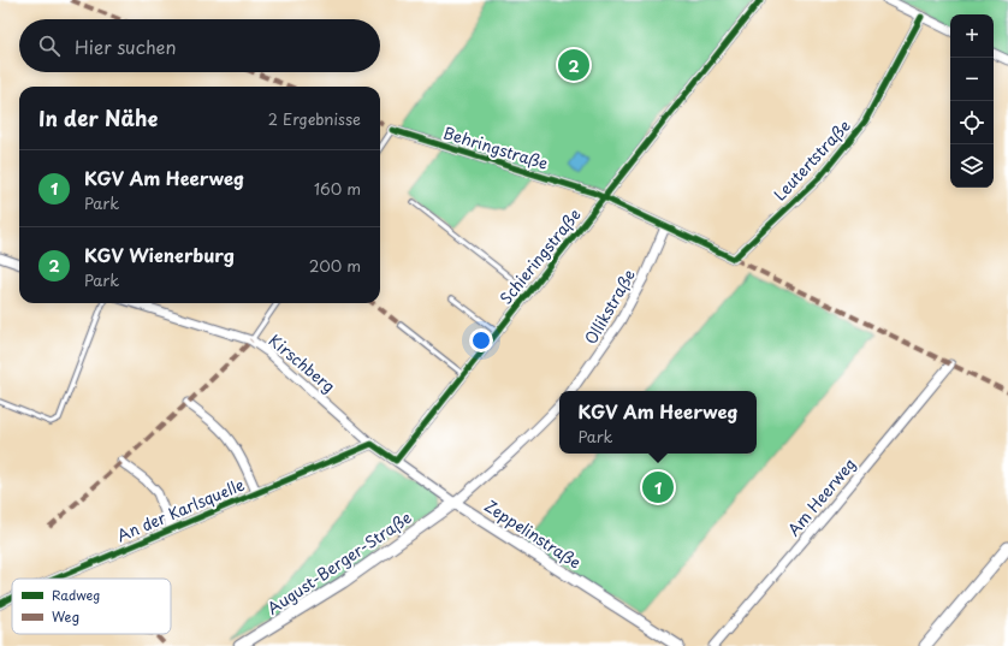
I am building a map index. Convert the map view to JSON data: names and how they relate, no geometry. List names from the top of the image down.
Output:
{
  "streets": {
    "street": [
      "Behringstraße",
      "Leutertstraße",
      "Schieringstraße",
      "Ollikstraße",
      "Kirschberg",
      "Am Heerweg",
      "An der Karlsquelle",
      "Zeppelinstraße",
      "August-Berger-Straße"
    ]
  },
  "crossings": [
    ["Behringstraße", "Schieringstraße"],
    ["Leutertstraße", "Ollikstraße"],
    ["Schieringstraße", "Zeppelinstraße"],
    ["Kirschberg", "An der Karlsquelle"],
    ["Kirschberg", "Zeppelinstraße"],
    ["An der Karlsquelle", "Zeppelinstraße"],
    ["Zeppelinstraße", "August-Berger-Straße"]
  ],
  "legend": ["Radweg", "Weg"],
  "page": {
    "map_buttons": ["+", "−"],
    "search": "Hier suchen",
    "pins": ["2", "1"],
    "heading": ["In der Nähe", "2 Ergebnisse"],
    "list": [
      {
        "mark": "1",
        "name": "KGV Am Heerweg",
        "note": "Park",
        "value": "160 m"
      },
      {
        "mark": "2",
        "name": "KGV Wienerburg",
        "note": "Park",
        "value": "200 m"
      }
    ],
    "popup": ["KGV Am Heerweg", "Park"]
  }
}
